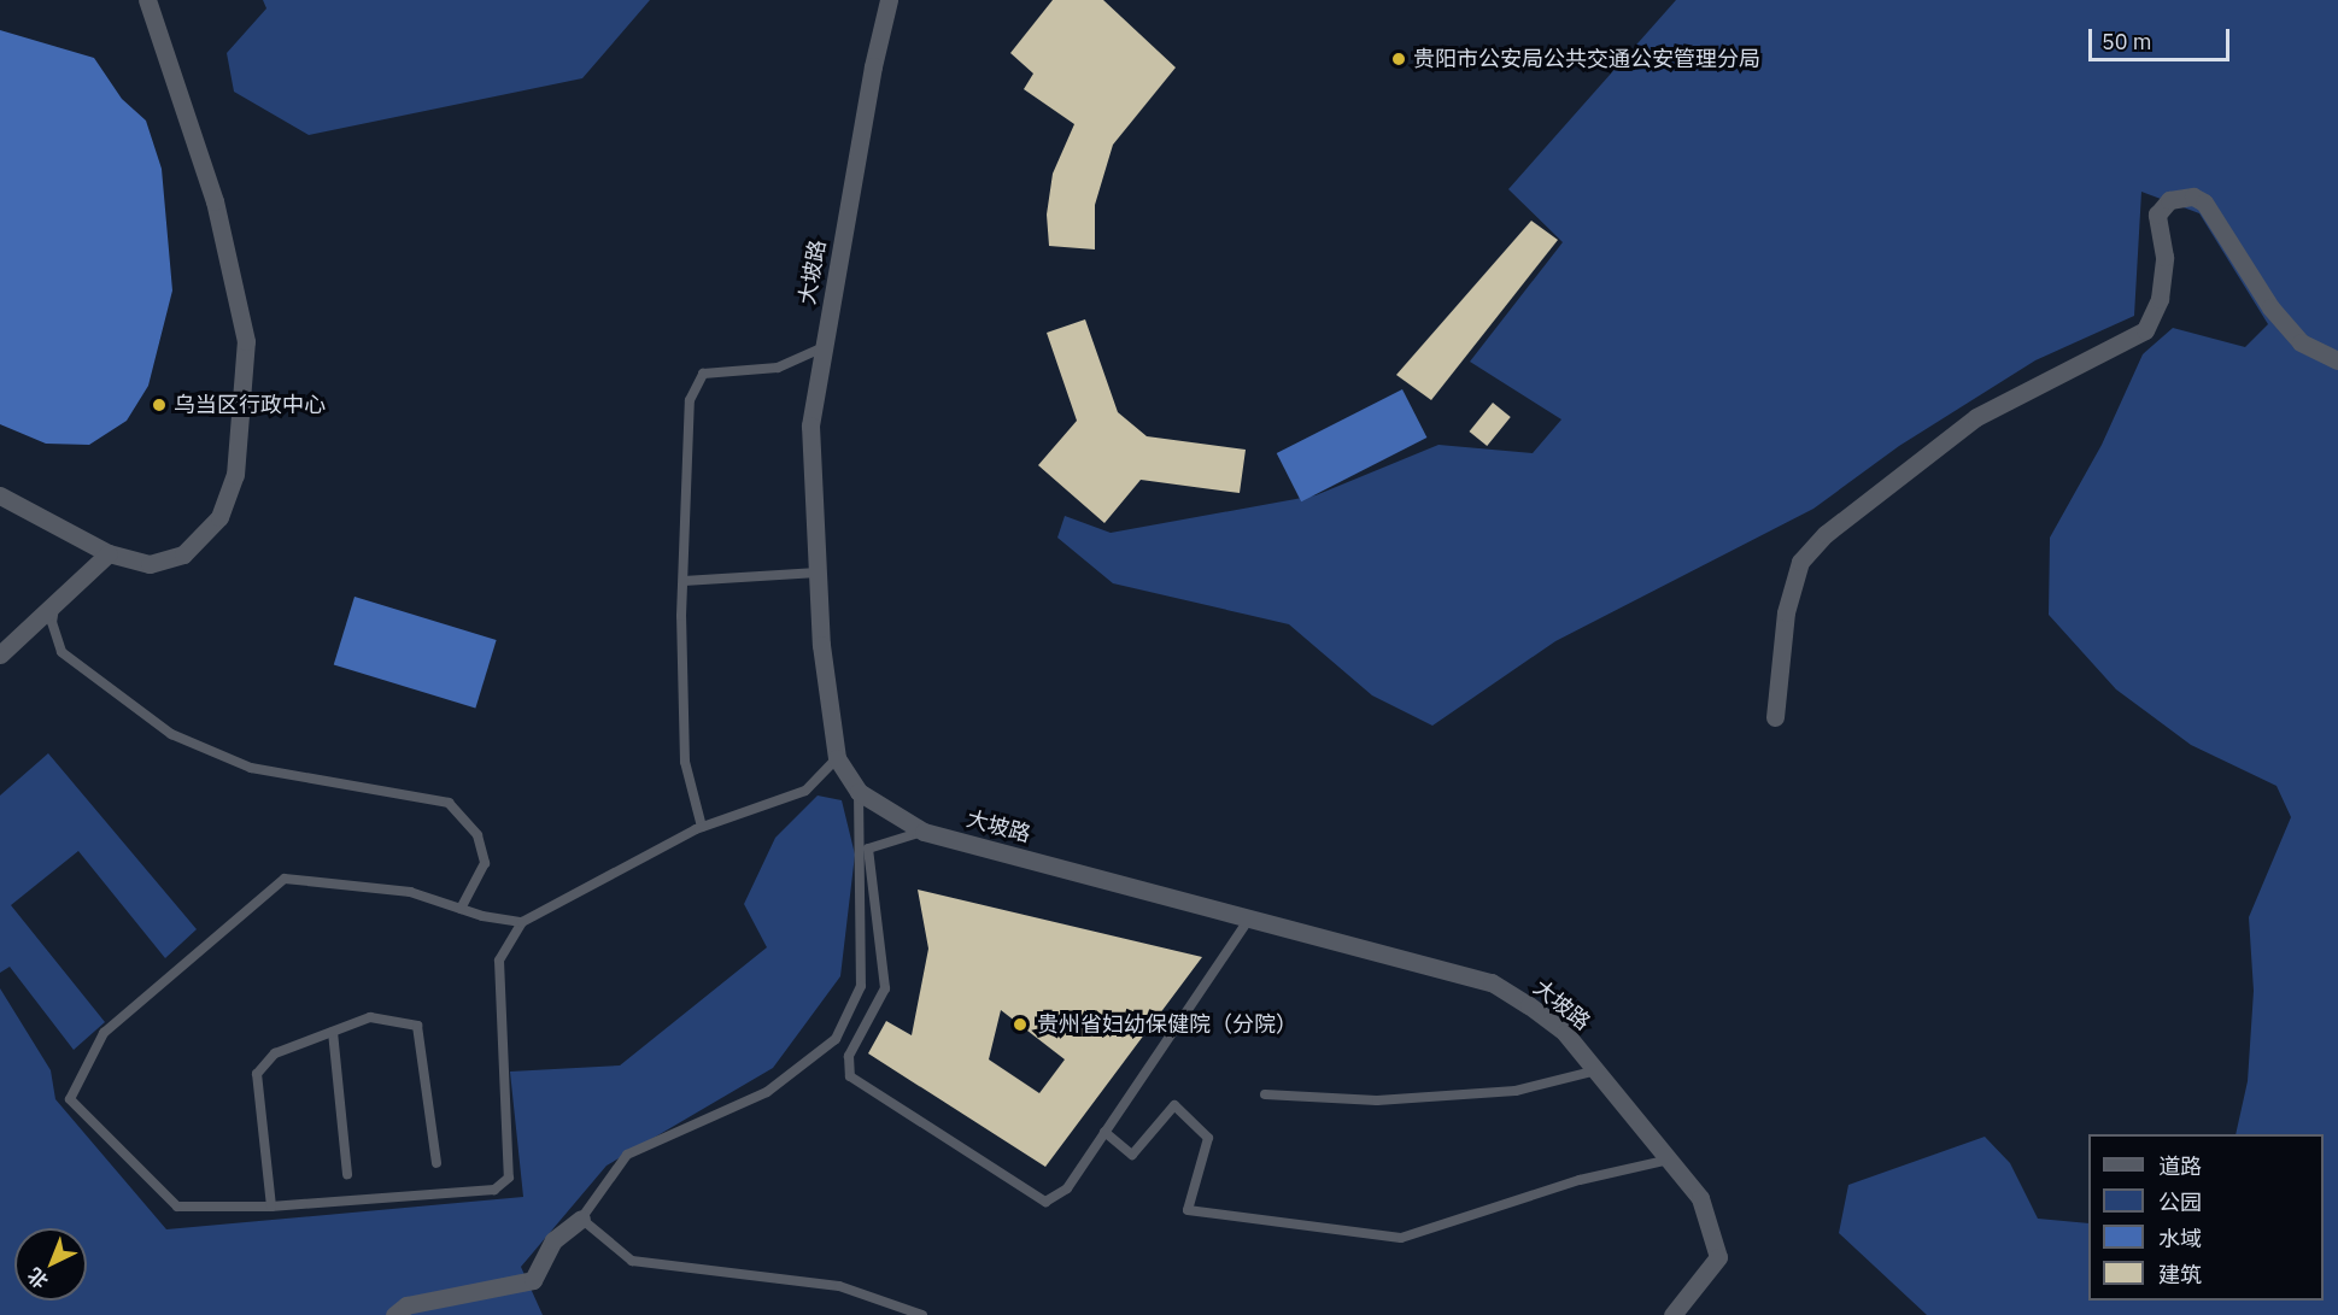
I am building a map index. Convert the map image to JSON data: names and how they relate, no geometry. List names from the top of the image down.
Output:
{
  "streets": {
    "street": ["大坡路"]
  },
  "places": ["贵阳市公安局公共交通公安管理分局", "乌当区行政中心", "贵州省妇幼保健院（分院）"],
  "legend": [
    "道路",
    "公园",
    "水域",
    "建筑"
  ],
  "scale_bar": "50 m",
  "north": "bottom left"
}
